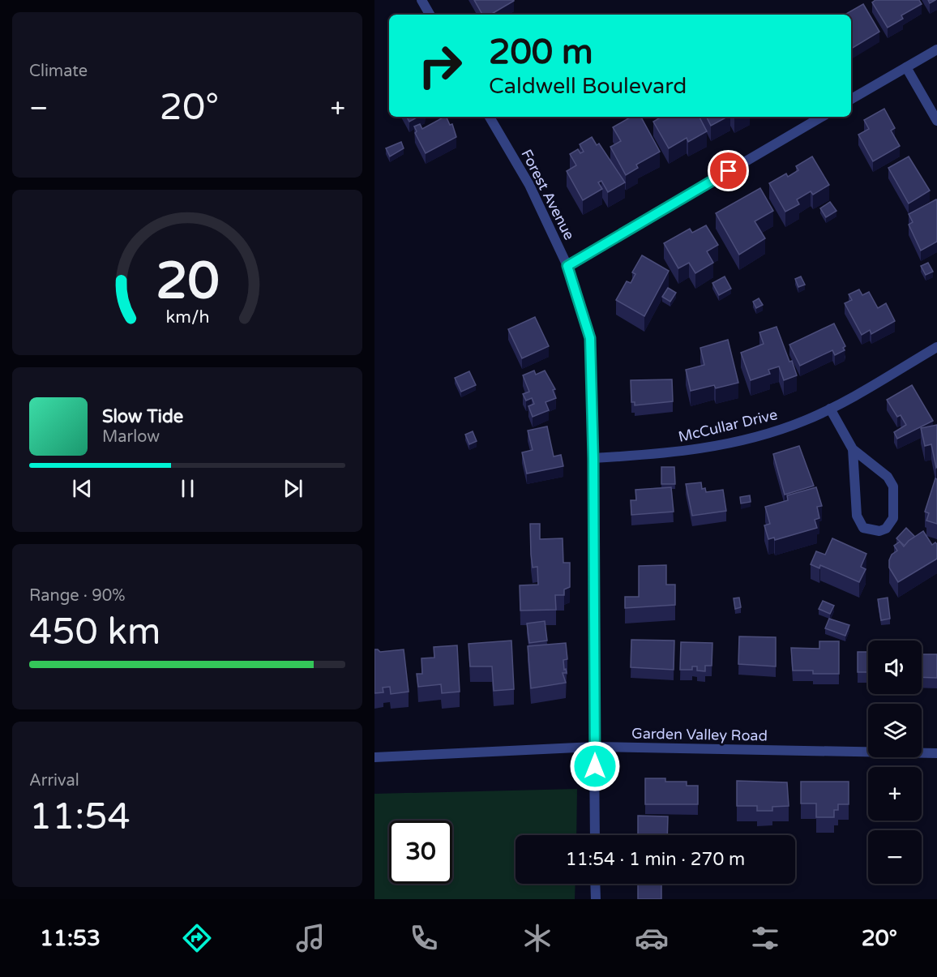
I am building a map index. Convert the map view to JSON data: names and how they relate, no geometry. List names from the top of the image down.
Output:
{
  "streets": {
    "street": ["Forest Avenue", "McCullar Drive", "Garden Valley Road"]
  },
  "crossings": [
    ["Forest Avenue", "McCullar Drive"],
    ["Forest Avenue", "Garden Valley Road"]
  ],
  "page": {
    "tile": [
      "Climate",
      ["Range · 90%", "450 km"],
      ["Arrival", "11:54"]
    ],
    "turn": ["200 m", "Caldwell Boulevard"],
    "heat": ["−", "20°", "+"],
    "song": ["Slow Tide", "Marlow"],
    "map_buttons": ["+", "−"],
    "limit": "30",
    "trip": "11:54 · 1 min · 270 m",
    "tabs": ["11:53", "20°"],
    "gauge": ["20", "km/h"]
  }
}
